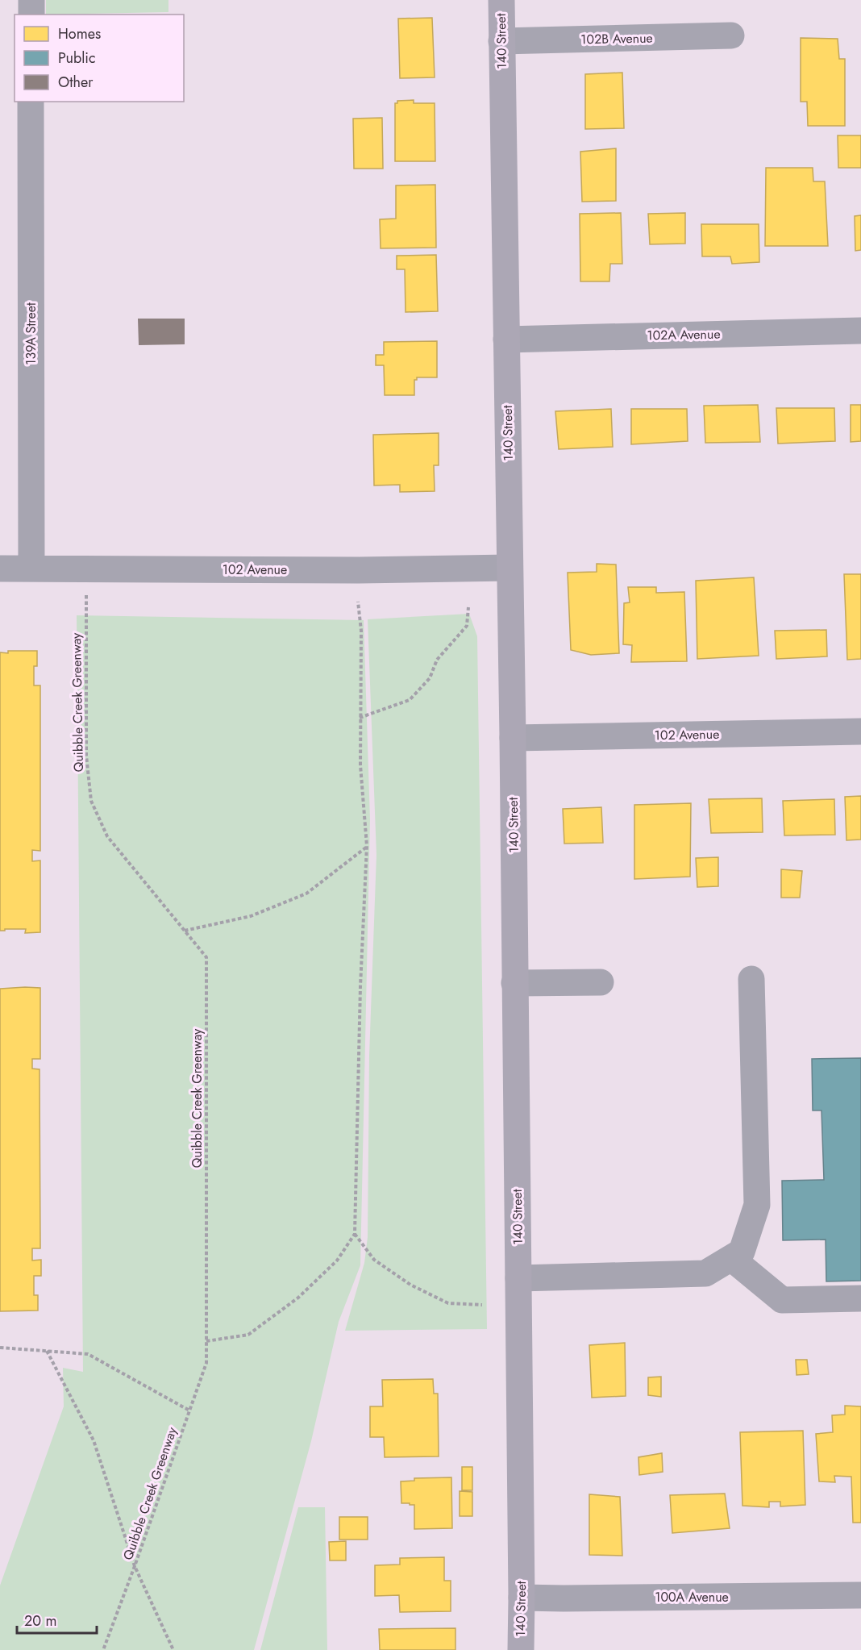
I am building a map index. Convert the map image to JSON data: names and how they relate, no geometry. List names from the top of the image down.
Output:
{
  "streets": {
    "main road": ["140 Street"],
    "street": [
      "102B Avenue",
      "139A Street",
      "102A Avenue",
      "102 Avenue",
      "100A Avenue"
    ],
    "path": ["Quibble Creek Greenway"]
  },
  "crossings": [
    ["102B Avenue", "140 Street"],
    ["140 Street", "102A Avenue"],
    ["140 Street", "102 Avenue"],
    ["140 Street", "100A Avenue"],
    ["139A Street", "102 Avenue"],
    ["102 Avenue", "Quibble Creek Greenway"]
  ],
  "legend": ["Homes", "Public", "Other"],
  "scale_bar": "20 m"
}
